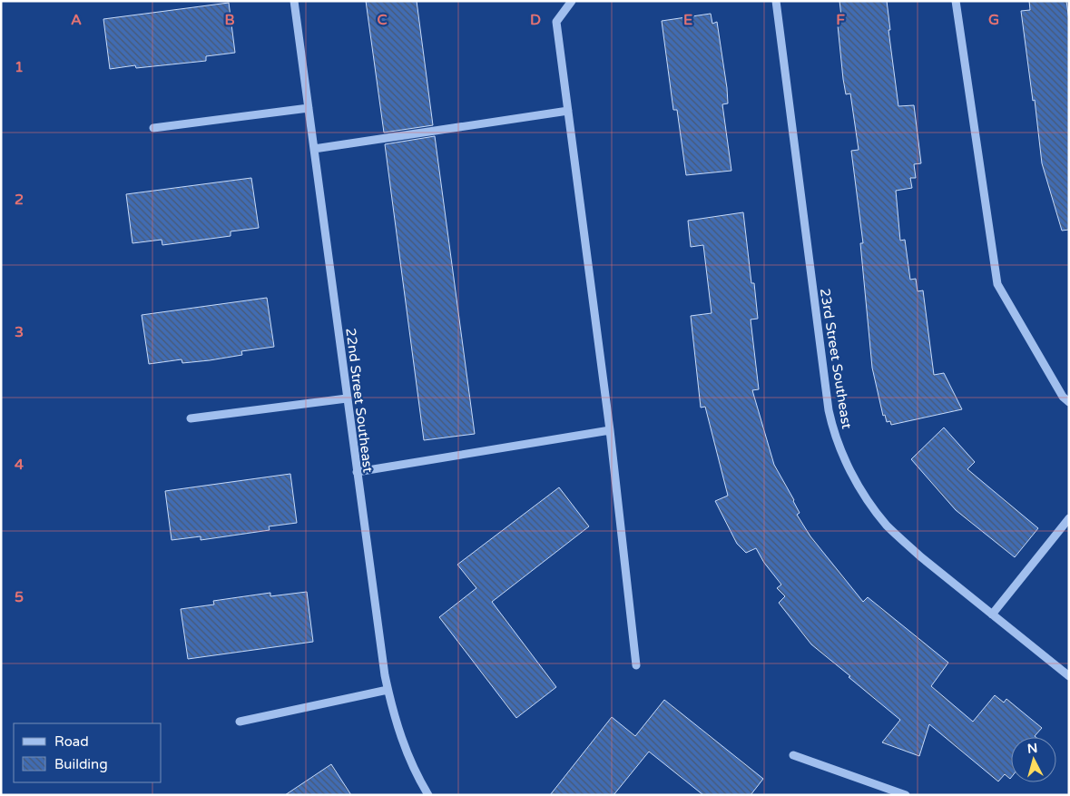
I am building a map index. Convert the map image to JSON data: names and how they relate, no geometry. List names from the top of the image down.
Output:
{
  "streets": {
    "street": ["23rd Street Southeast", "22nd Street Southeast"]
  },
  "legend": ["Road", "Building"],
  "north": "top",
  "grid": {
    "columns": [
      "A",
      "B",
      "C",
      "D",
      "E",
      "F",
      "G"
    ],
    "rows": [
      "1",
      "2",
      "3",
      "4",
      "5"
    ]
  }
}
